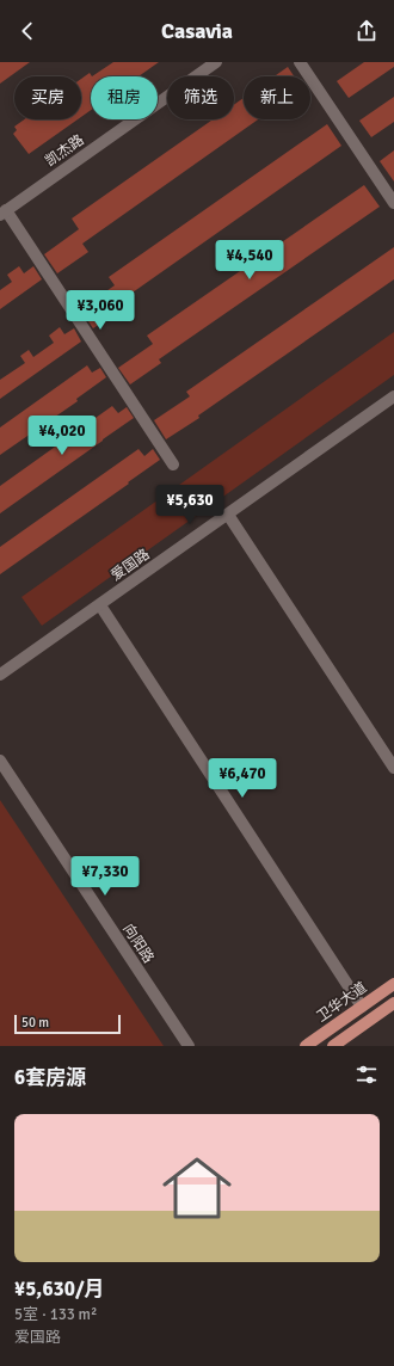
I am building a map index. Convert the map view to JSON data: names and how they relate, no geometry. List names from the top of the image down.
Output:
{
  "streets": {
    "main road": ["卫华大道"],
    "street": ["凯杰路", "爱国路", "向阳路"]
  },
  "scale_bar": "50 m",
  "page": {
    "header": "Casavia",
    "chip": [
      "买房",
      "租房",
      "筛选",
      "新上"
    ],
    "price": [
      "¥4,540",
      "¥3,060",
      "¥4,020",
      "¥5,630",
      "¥6,470",
      "¥7,330"
    ],
    "scale": "50 m",
    "heading": "6套房源",
    "list": [
      {
        "name": "¥5,630/月",
        "note": "5室 · 133 m² · 爱国路"
      }
    ]
  }
}
